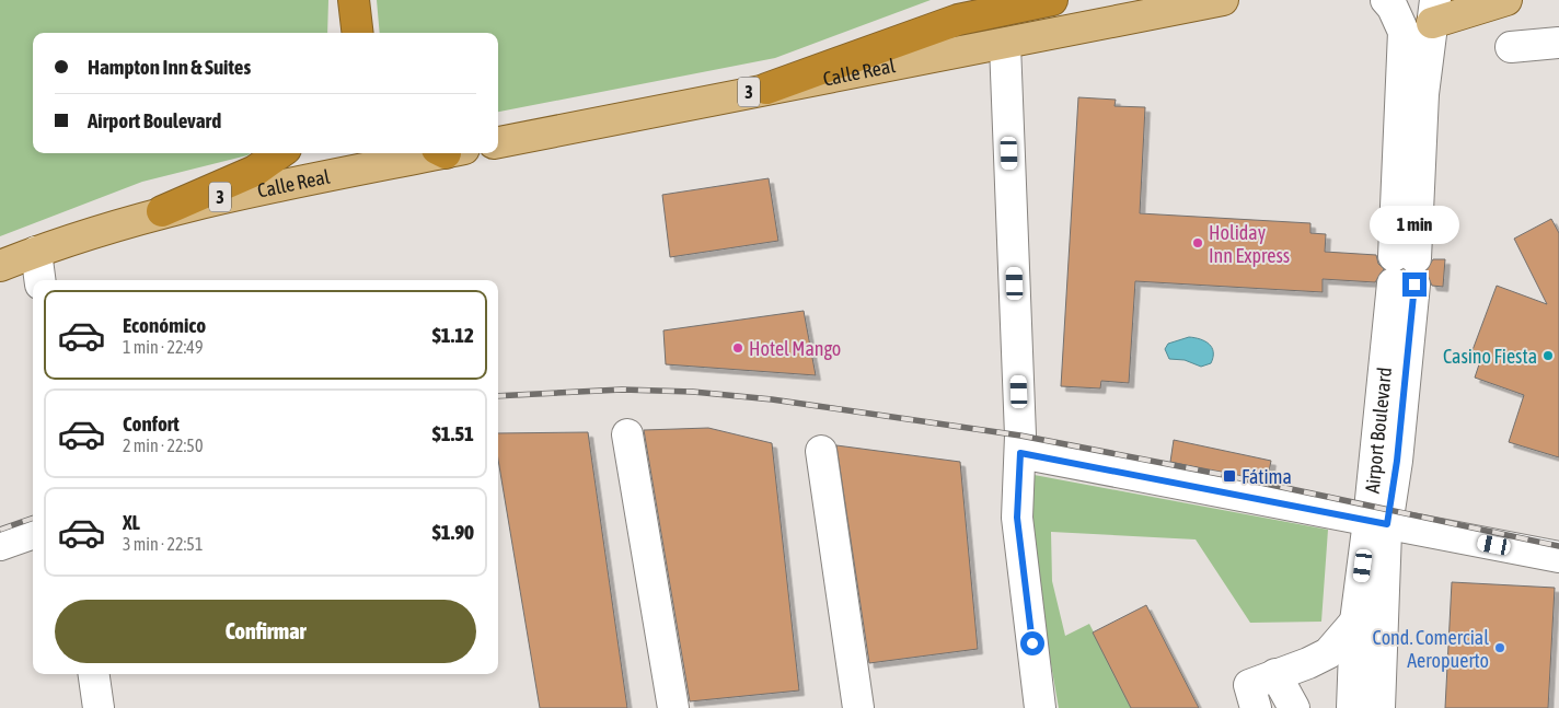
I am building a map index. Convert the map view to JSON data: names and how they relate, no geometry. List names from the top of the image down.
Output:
{
  "streets": {
    "main road": ["Calle Real", "3"],
    "street": ["Airport Boulevard"]
  },
  "places": {
    "other": [
      "Holiday Inn Express",
      "Hotel Mango",
      "Casino Fiesta",
      "Cond. Comercial Aeropuerto"
    ],
    "transit": ["Fátima"]
  },
  "page": {
    "banner": ["Hampton Inn & Suites", "Airport Boulevard"],
    "bubble": "1 min",
    "list": [
      {
        "name": "Económico",
        "note": "1 min · 22:49",
        "value": "$1.12"
      },
      {
        "name": "Confort",
        "note": "2 min · 22:50",
        "value": "$1.51"
      },
      {
        "name": "XL",
        "note": "3 min · 22:51",
        "value": "$1.90"
      }
    ],
    "buttons": "Confirmar"
  }
}
